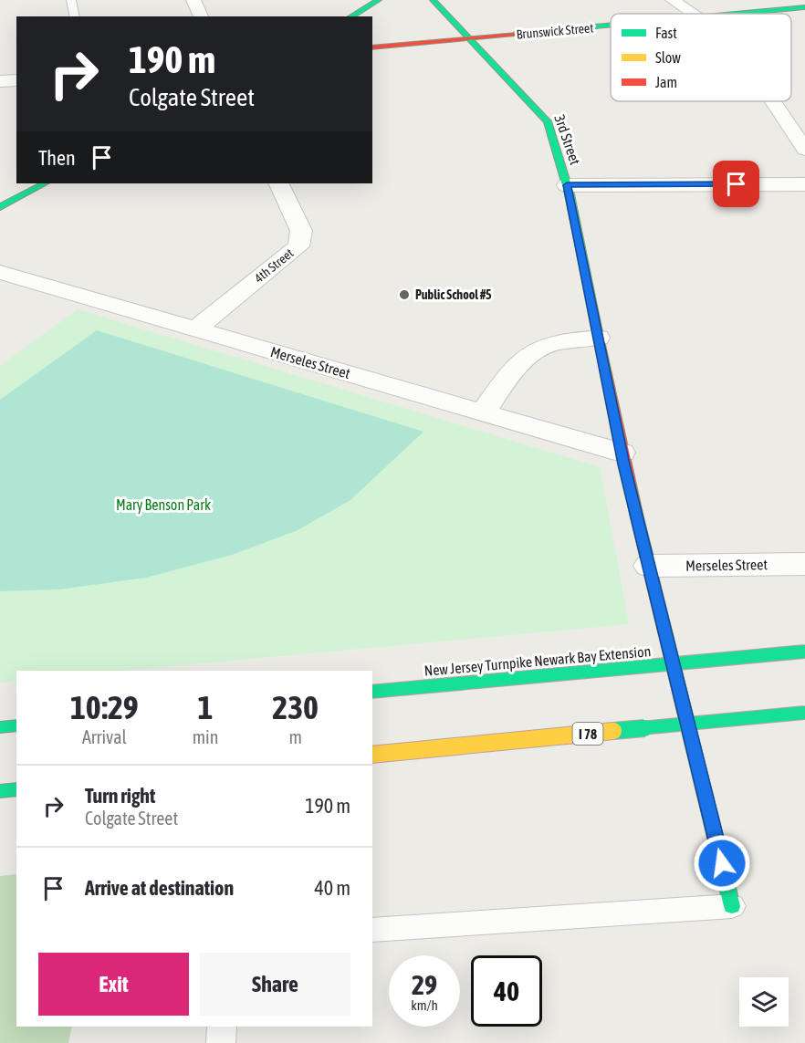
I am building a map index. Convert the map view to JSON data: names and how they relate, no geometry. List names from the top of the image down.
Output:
{
  "streets": {
    "main road": [
      "Brunswick Street",
      "3rd Street",
      "New Jersey Turnpike Newark Bay Extension",
      "I 78"
    ],
    "street": ["4th Street", "Merseles Street"]
  },
  "crossings": [
    ["Brunswick Street", "3rd Street"],
    ["3rd Street", "Merseles Street"],
    ["4th Street", "Merseles Street"]
  ],
  "parks": ["Mary Benson Park"],
  "places": ["Public School #5"],
  "legend": ["Fast", "Slow", "Jam"],
  "page": {
    "turn": ["190 m", "Colgate Street"],
    "then": "Then",
    "eta": [
      "10:29",
      "Arrival",
      "1",
      "min",
      "230",
      "m"
    ],
    "list": [
      {
        "name": "Turn right",
        "note": "Colgate Street",
        "value": "190 m"
      },
      {
        "name": "Arrive at destination",
        "value": "40 m"
      }
    ],
    "buttons": ["Exit", "Share"],
    "speed": "29 km/h",
    "limit": "40"
  }
}
